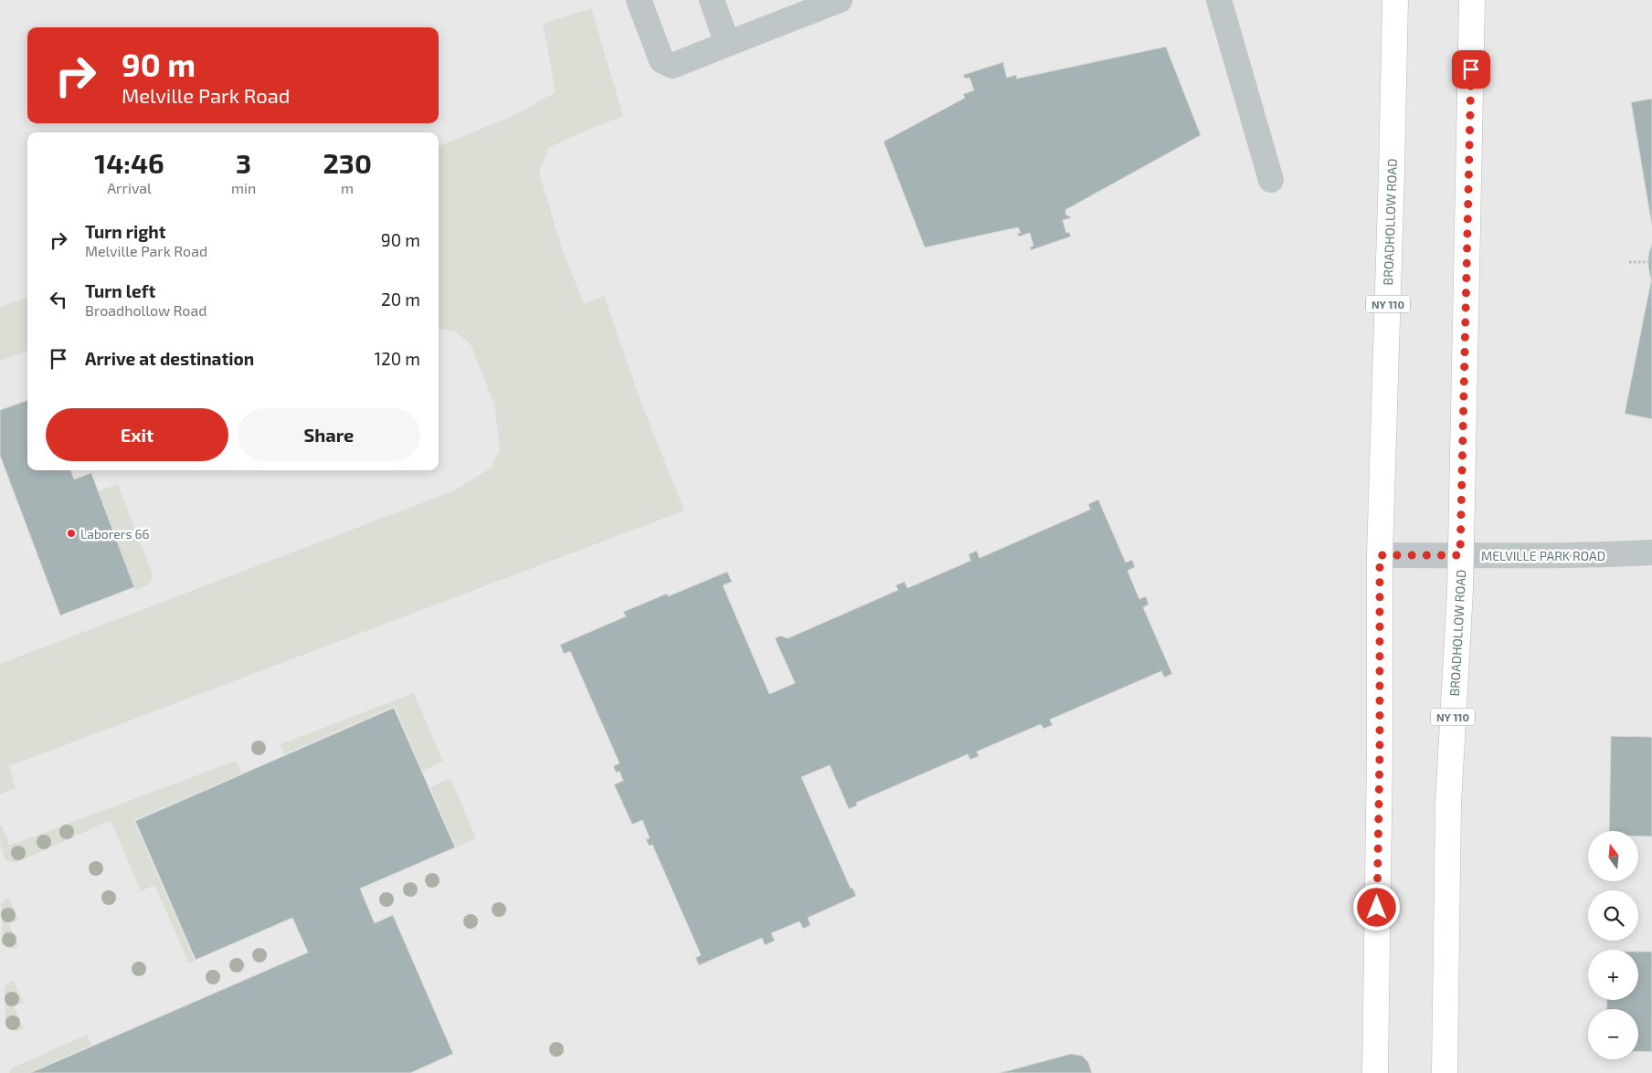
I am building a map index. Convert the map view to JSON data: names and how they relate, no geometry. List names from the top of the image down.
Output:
{
  "streets": {
    "main road": ["BROADHOLLOW ROAD", "NY 110"],
    "street": ["MELVILLE PARK ROAD"]
  },
  "crossings": [
    ["BROADHOLLOW ROAD", "MELVILLE PARK ROAD"]
  ],
  "places": ["Laborers 66"],
  "north": "top",
  "page": {
    "turn": ["90 m", "Melville Park Road"],
    "eta": [
      "14:46",
      "Arrival",
      "3",
      "min",
      "230",
      "m"
    ],
    "list": [
      {
        "name": "Turn right",
        "note": "Melville Park Road",
        "value": "90 m"
      },
      {
        "name": "Turn left",
        "note": "Broadhollow Road",
        "value": "20 m"
      },
      {
        "name": "Arrive at destination",
        "value": "120 m"
      }
    ],
    "buttons": ["Exit", "Share"],
    "map_buttons": ["+", "−"]
  }
}
